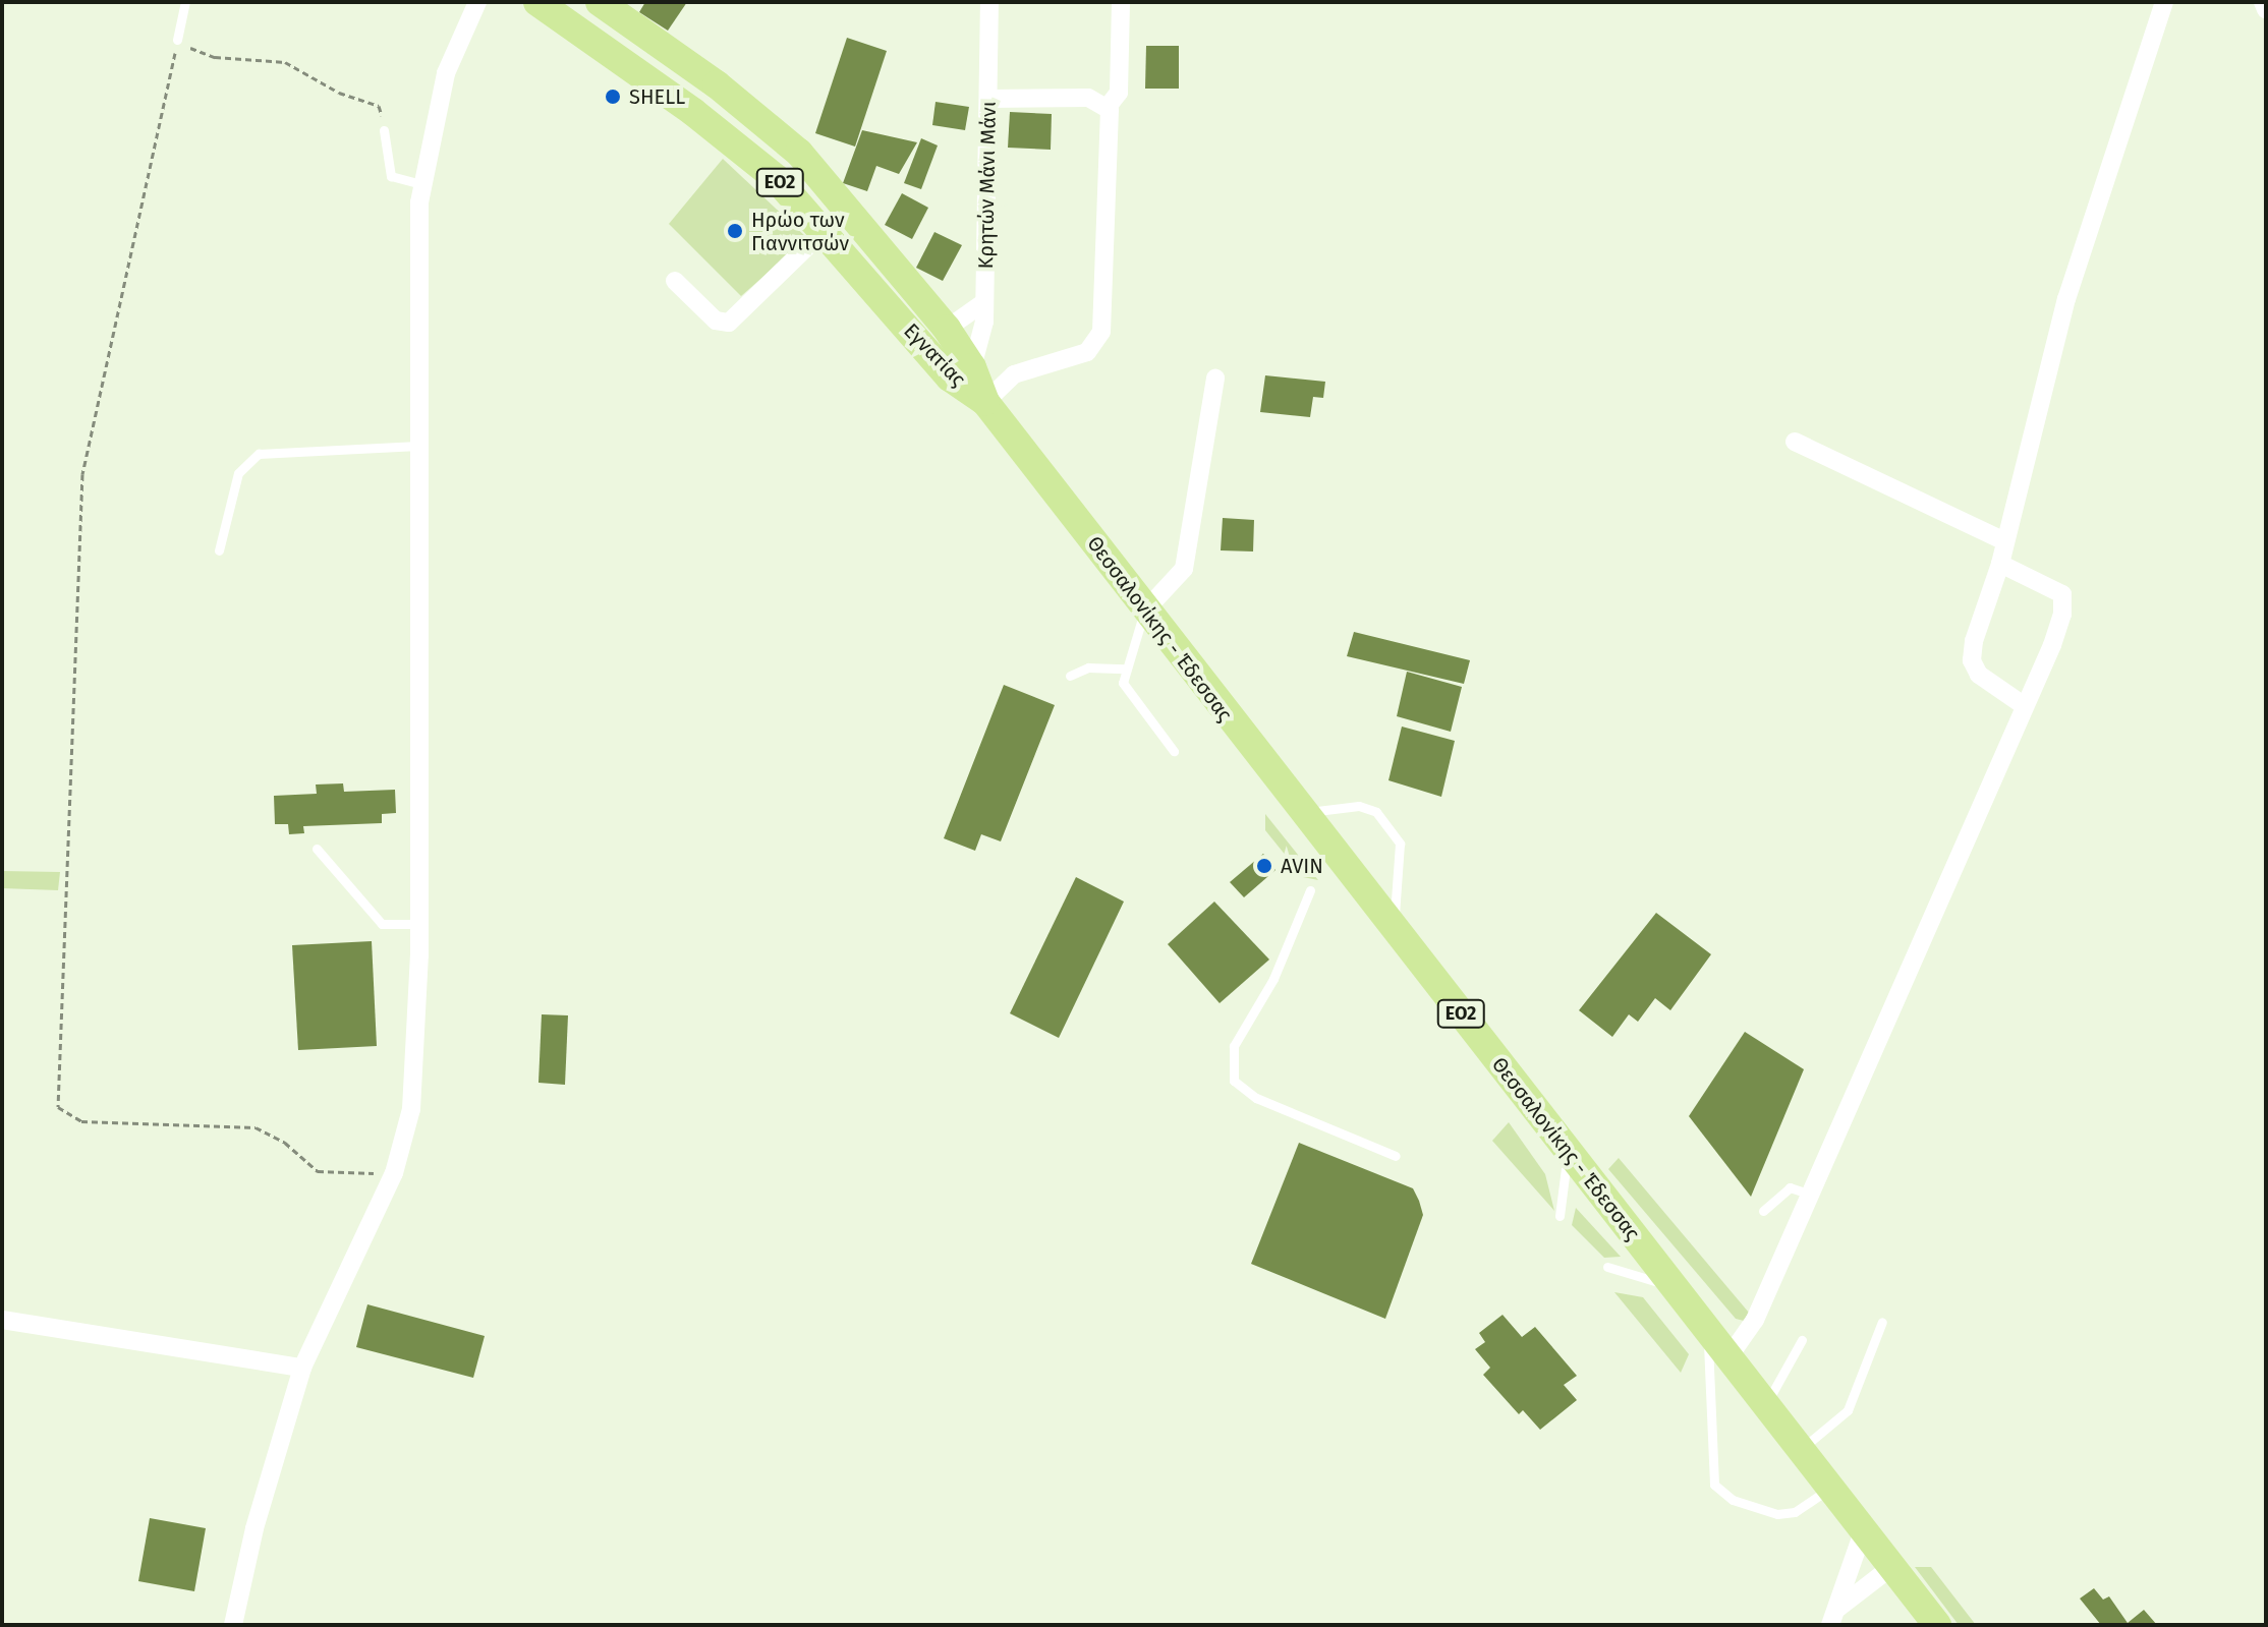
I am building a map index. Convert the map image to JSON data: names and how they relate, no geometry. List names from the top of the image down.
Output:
{
  "streets": {
    "highway": ["ΕΟ2", "Εγνατίας", "Θεσσαλονίκης - Έδεσσας"],
    "street": ["Κρητών Μάνι Μάνι"]
  },
  "crossings": [
    ["Κρητών Μάνι Μάνι", "Εγνατίας"],
    ["Εγνατίας", "Θεσσαλονίκης - Έδεσσας"]
  ],
  "places": ["SHELL", "Ηρώο των Γιαννιτσών", "AVIN"]
}
